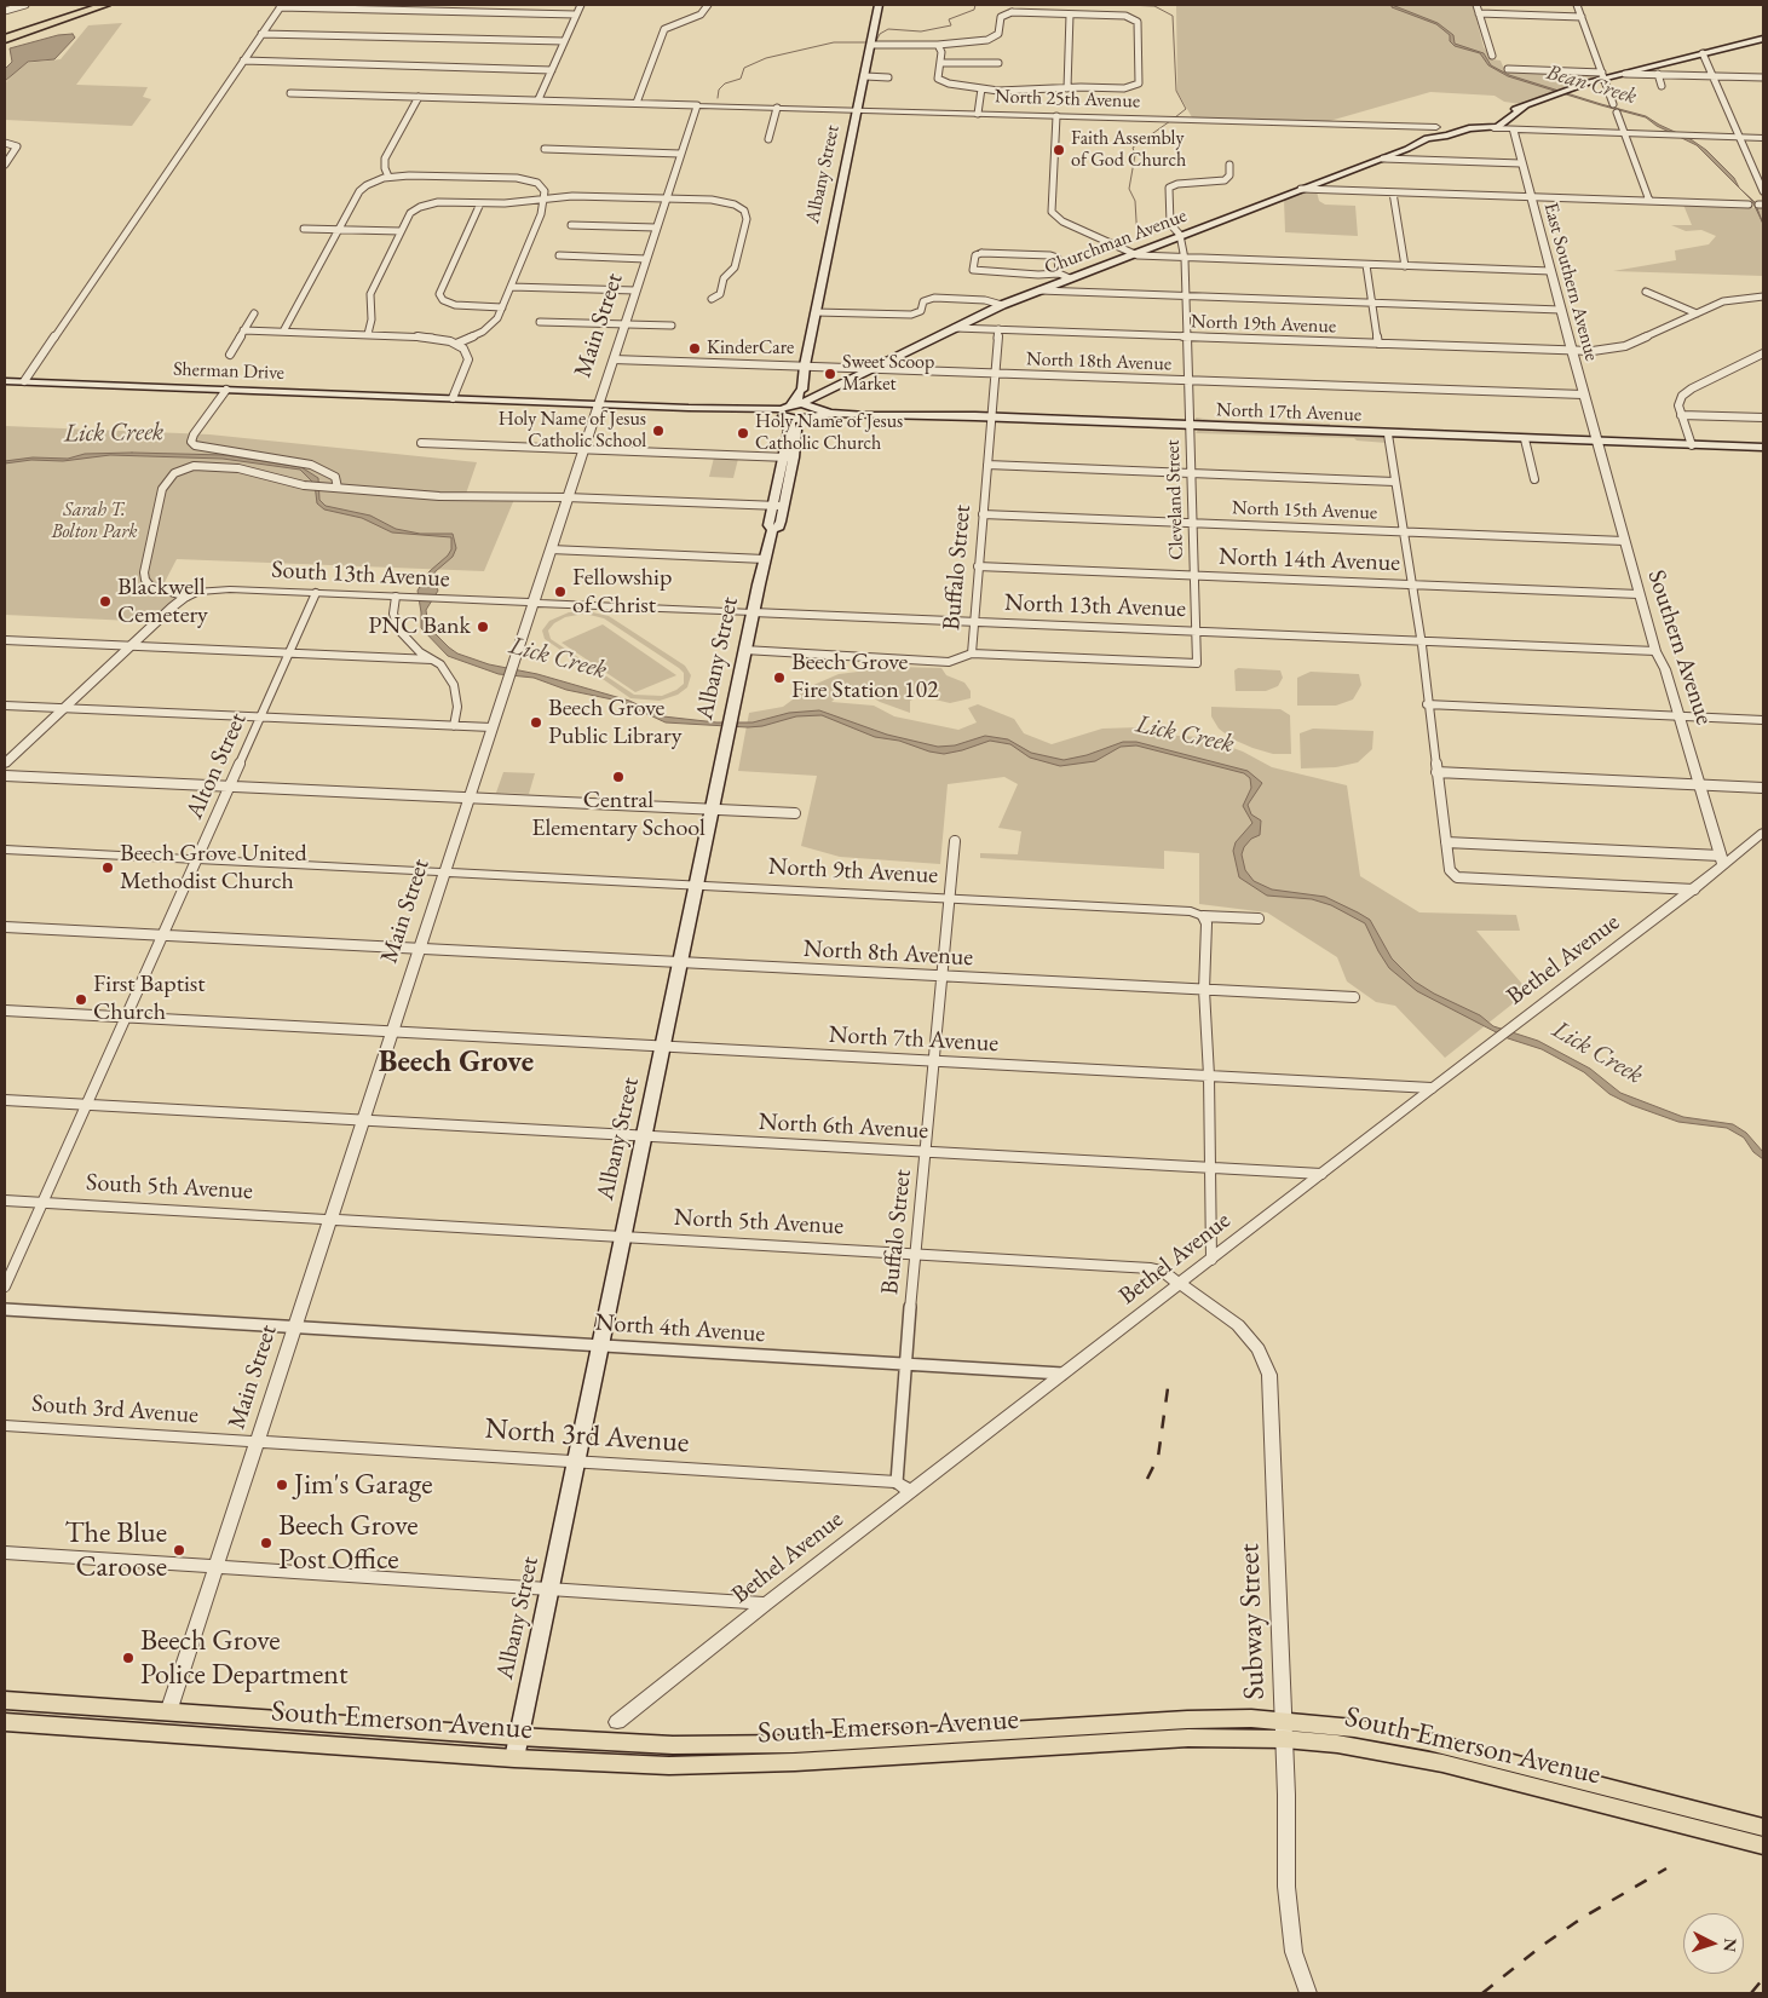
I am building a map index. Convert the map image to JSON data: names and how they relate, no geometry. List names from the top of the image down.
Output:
{
  "streets": {
    "main road": [
      "Albany Street",
      "Churchman Avenue",
      "Sherman Drive",
      "North 17th Avenue",
      "South Emerson Avenue"
    ],
    "street": [
      "North 25th Avenue",
      "East Southern Avenue",
      "North 19th Avenue",
      "Main Street",
      "North 18th Avenue",
      "Cleveland Street",
      "North 15th Avenue",
      "North 14th Avenue",
      "Buffalo Street",
      "South 13th Avenue",
      "North 13th Avenue",
      "Southern Avenue",
      "Alton Street",
      "North 9th Avenue",
      "North 8th Avenue",
      "Bethel Avenue",
      "North 7th Avenue",
      "North 6th Avenue",
      "South 5th Avenue",
      "North 5th Avenue",
      "North 4th Avenue",
      "South 3rd Avenue",
      "North 3rd Avenue",
      "Subway Street"
    ]
  },
  "crossings": [
    ["North 25th Avenue", "Albany Street"],
    ["North 25th Avenue", "Churchman Avenue"],
    ["North 25th Avenue", "Main Street"],
    ["Albany Street", "Churchman Avenue"],
    ["Albany Street", "North 18th Avenue"],
    ["Albany Street", "North 17th Avenue"],
    ["Albany Street", "Buffalo Street"],
    ["Albany Street", "North 13th Avenue"],
    ["Albany Street", "North 9th Avenue"],
    ["Albany Street", "North 8th Avenue"],
    ["Albany Street", "North 7th Avenue"],
    ["Albany Street", "North 6th Avenue"],
    ["Albany Street", "North 5th Avenue"],
    ["Albany Street", "North 4th Avenue"],
    ["Albany Street", "North 3rd Avenue"],
    ["Albany Street", "South Emerson Avenue"],
    ["Churchman Avenue", "North 19th Avenue"],
    ["Churchman Avenue", "North 18th Avenue"],
    ["Churchman Avenue", "North 17th Avenue"],
    ["Churchman Avenue", "Cleveland Street"],
    ["East Southern Avenue", "North 19th Avenue"],
    ["East Southern Avenue", "North 18th Avenue"],
    ["East Southern Avenue", "North 17th Avenue"],
    ["East Southern Avenue", "Southern Avenue"],
    ["North 19th Avenue", "Cleveland Street"],
    ["North 19th Avenue", "Buffalo Street"],
    ["Main Street", "North 18th Avenue"],
    ["Main Street", "Sherman Drive"],
    ["Main Street", "North 17th Avenue"],
    ["Main Street", "South 13th Avenue"],
    ["Main Street", "North 13th Avenue"],
    ["Main Street", "North 9th Avenue"],
    ["Main Street", "North 8th Avenue"],
    ["Main Street", "North 7th Avenue"],
    ["Main Street", "North 6th Avenue"],
    ["Main Street", "South 5th Avenue"],
    ["Main Street", "North 5th Avenue"],
    ["Main Street", "North 4th Avenue"],
    ["Main Street", "South 3rd Avenue"],
    ["Main Street", "North 3rd Avenue"],
    ["Main Street", "South Emerson Avenue"],
    ["North 18th Avenue", "Cleveland Street"],
    ["North 18th Avenue", "Buffalo Street"],
    ["Sherman Drive", "North 17th Avenue"],
    ["North 17th Avenue", "Cleveland Street"],
    ["North 17th Avenue", "Buffalo Street"],
    ["North 17th Avenue", "Southern Avenue"],
    ["Cleveland Street", "North 15th Avenue"],
    ["Cleveland Street", "North 14th Avenue"],
    ["Cleveland Street", "Buffalo Street"],
    ["Cleveland Street", "North 13th Avenue"],
    ["North 15th Avenue", "Buffalo Street"],
    ["North 15th Avenue", "Southern Avenue"],
    ["North 14th Avenue", "Buffalo Street"],
    ["North 14th Avenue", "Southern Avenue"],
    ["Buffalo Street", "North 13th Avenue"],
    ["Buffalo Street", "North 9th Avenue"],
    ["Buffalo Street", "North 8th Avenue"],
    ["Buffalo Street", "North 7th Avenue"],
    ["Buffalo Street", "North 6th Avenue"],
    ["Buffalo Street", "North 5th Avenue"],
    ["Buffalo Street", "North 4th Avenue"],
    ["Buffalo Street", "North 3rd Avenue"],
    ["South 13th Avenue", "North 13th Avenue"],
    ["South 13th Avenue", "Alton Street"],
    ["North 13th Avenue", "Southern Avenue"],
    ["Southern Avenue", "Bethel Avenue"],
    ["Alton Street", "North 9th Avenue"],
    ["Alton Street", "North 8th Avenue"],
    ["Alton Street", "North 7th Avenue"],
    ["Alton Street", "North 6th Avenue"],
    ["Alton Street", "South 5th Avenue"],
    ["Bethel Avenue", "North 7th Avenue"],
    ["Bethel Avenue", "North 6th Avenue"],
    ["Bethel Avenue", "North 5th Avenue"],
    ["Bethel Avenue", "North 4th Avenue"],
    ["Bethel Avenue", "North 3rd Avenue"],
    ["Bethel Avenue", "Subway Street"],
    ["South 5th Avenue", "North 5th Avenue"],
    ["North 5th Avenue", "Subway Street"],
    ["South 3rd Avenue", "North 3rd Avenue"],
    ["Subway Street", "South Emerson Avenue"]
  ],
  "districts": ["Beech Grove"],
  "water": ["Bean Creek", "Lick Creek"],
  "parks": ["Sarah T. Bolton Park"],
  "places": [
    "Faith Assembly of God Church",
    "KinderCare",
    "Sweet Scoop Market",
    "Holy Name of Jesus Catholic School",
    "Holy Name of Jesus Catholic Church",
    "Fellowship of Christ",
    "Blackwell Cemetery",
    "PNC Bank",
    "Beech Grove Fire Station 102",
    "Beech Grove Public Library",
    "Central Elementary School",
    "Beech Grove United Methodist Church",
    "First Baptist Church",
    "Jim's Garage",
    "Beech Grove Post Office",
    "The Blue Caroose",
    "Beech Grove Police Department"
  ],
  "north": "right"
}
